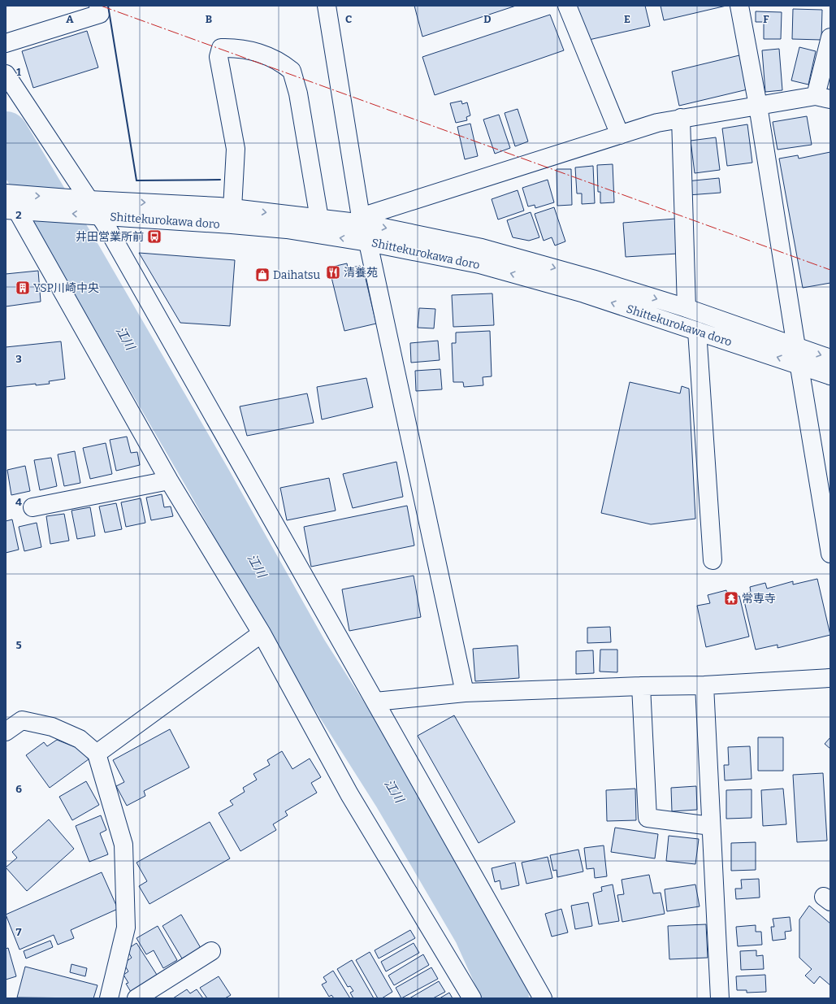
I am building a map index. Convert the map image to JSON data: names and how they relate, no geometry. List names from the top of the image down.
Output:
{
  "streets": {
    "street": ["Shittekurokawa doro"]
  },
  "water": ["江川"],
  "places": {
    "bus stop": ["井田営業所前"],
    "restaurant": ["清養苑"],
    "shop": ["Daihatsu"],
    "building": ["YSP川崎中央"],
    "temple": ["常専寺"]
  },
  "grid": {
    "columns": [
      "A",
      "B",
      "C",
      "D",
      "E",
      "F"
    ],
    "rows": [
      "1",
      "2",
      "3",
      "4",
      "5",
      "6",
      "7"
    ]
  }
}
